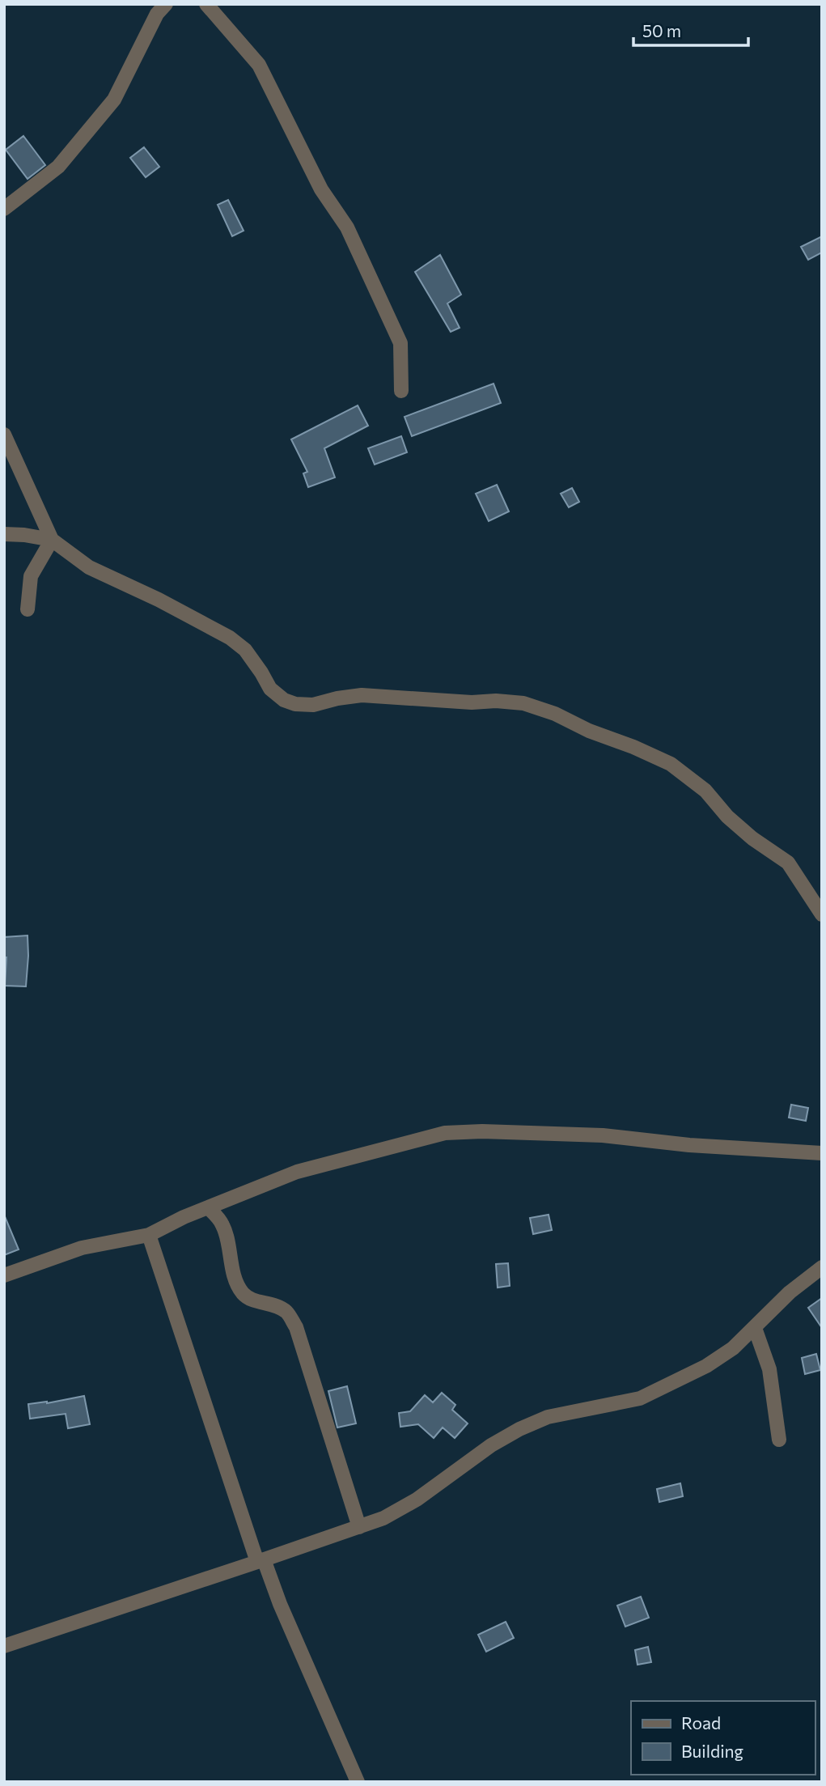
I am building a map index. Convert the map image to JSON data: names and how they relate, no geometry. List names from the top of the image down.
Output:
{
  "legend": ["Road", "Building"],
  "scale_bar": "50 m"
}
